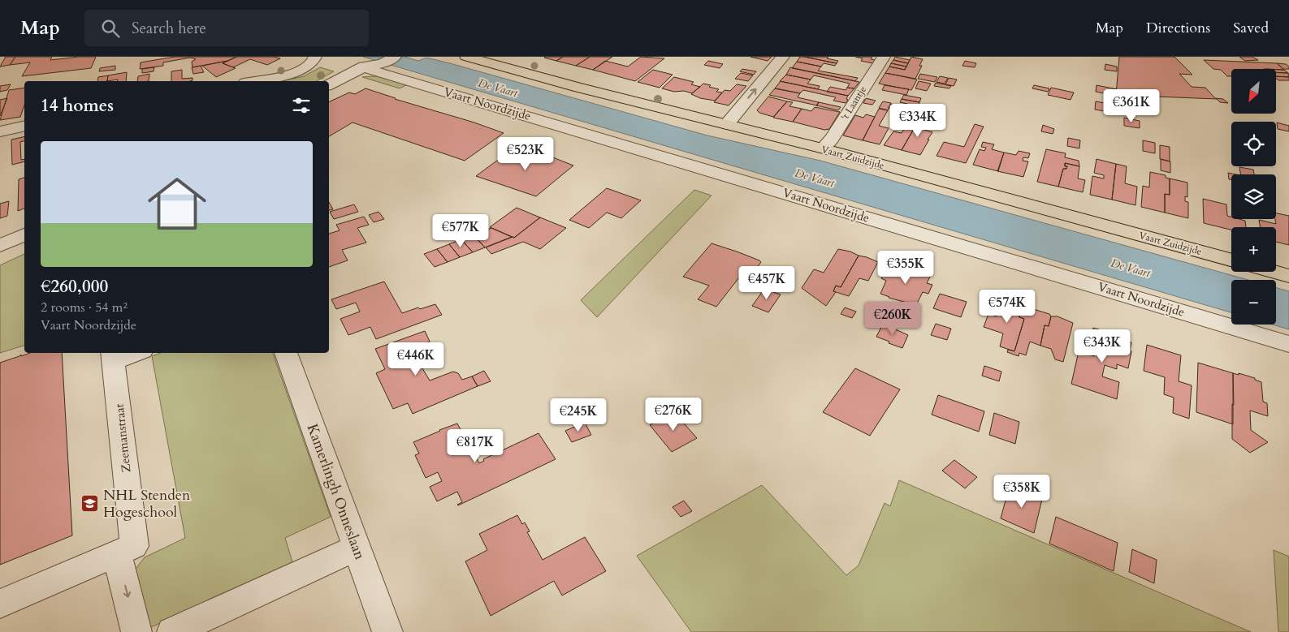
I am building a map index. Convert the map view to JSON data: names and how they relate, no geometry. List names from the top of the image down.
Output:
{
  "streets": {
    "main road": ["Vaart Zuidzijde"],
    "street": [
      "'t Laantje",
      "Vaart Noordzijde",
      "Zeemanstraat",
      "Kamerlingh Onneslaan"
    ]
  },
  "crossings": [
    ["'t Laantje", "Vaart Zuidzijde"]
  ],
  "water": ["De Vaart"],
  "places": {
    "school or university": ["NHL Stenden Hogeschool"]
  },
  "north": "bottom left",
  "page": {
    "header": "Map",
    "search": "Search here",
    "nav": ["Map", "Directions", "Saved"],
    "map_buttons": ["+", "−"],
    "heading": "14 homes",
    "price": [
      "€361K",
      "€334K",
      "€523K",
      "€577K",
      "€355K",
      "€457K",
      "€574K",
      "€260K",
      "€343K",
      "€446K",
      "€276K",
      "€245K",
      "€817K",
      "€358K"
    ],
    "list": [
      {
        "name": "€260,000",
        "note": "2 rooms · 54 m² · Vaart Noordzijde"
      }
    ]
  }
}
